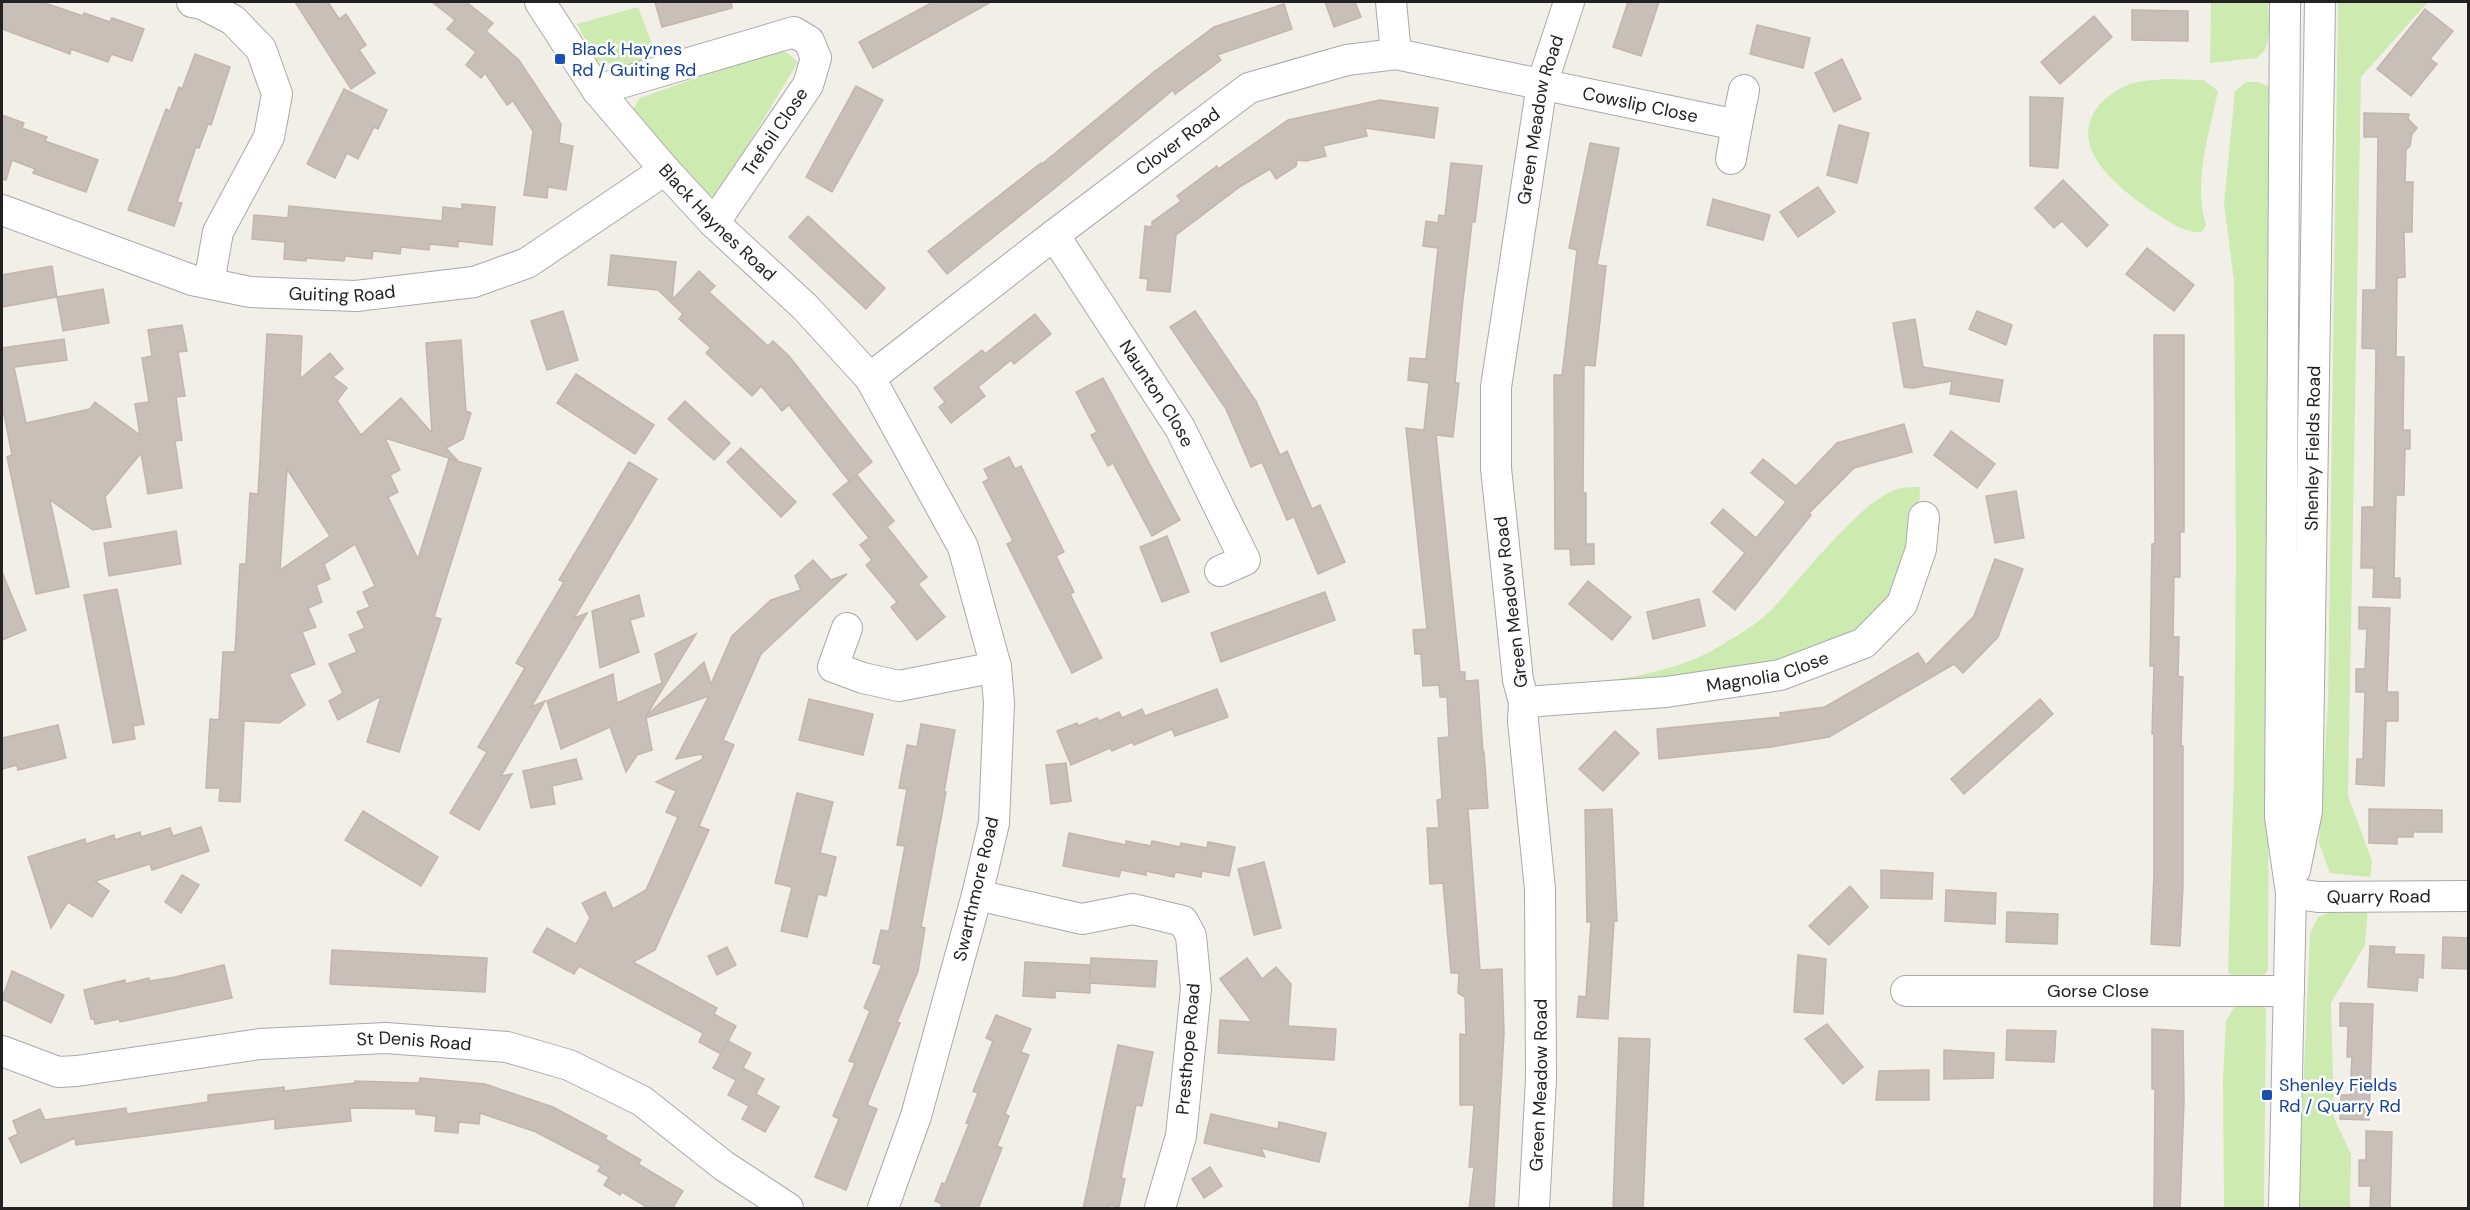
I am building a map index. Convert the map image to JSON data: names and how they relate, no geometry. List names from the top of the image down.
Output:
{
  "streets": {
    "street": [
      "Cowslip Close",
      "Green Meadow Road",
      "Trefoil Close",
      "Clover Road",
      "Black Haynes Road",
      "Guiting Road",
      "Naunton Close",
      "Shenley Fields Road",
      "Magnolia Close",
      "Swarthmore Road",
      "Quarry Road",
      "Gorse Close",
      "St Denis Road",
      "Presthope Road"
    ]
  },
  "crossings": [
    ["Cowslip Close", "Green Meadow Road"],
    ["Cowslip Close", "Clover Road"],
    ["Green Meadow Road", "Clover Road"],
    ["Green Meadow Road", "Magnolia Close"],
    ["Trefoil Close", "Black Haynes Road"],
    ["Clover Road", "Black Haynes Road"],
    ["Clover Road", "Naunton Close"],
    ["Black Haynes Road", "Guiting Road"],
    ["Black Haynes Road", "Swarthmore Road"],
    ["Shenley Fields Road", "Quarry Road"],
    ["Shenley Fields Road", "Gorse Close"],
    ["Swarthmore Road", "Presthope Road"]
  ],
  "places": {
    "transit": ["Black Haynes Rd / Guiting Rd", "Shenley Fields Rd / Quarry Rd"]
  }
}
